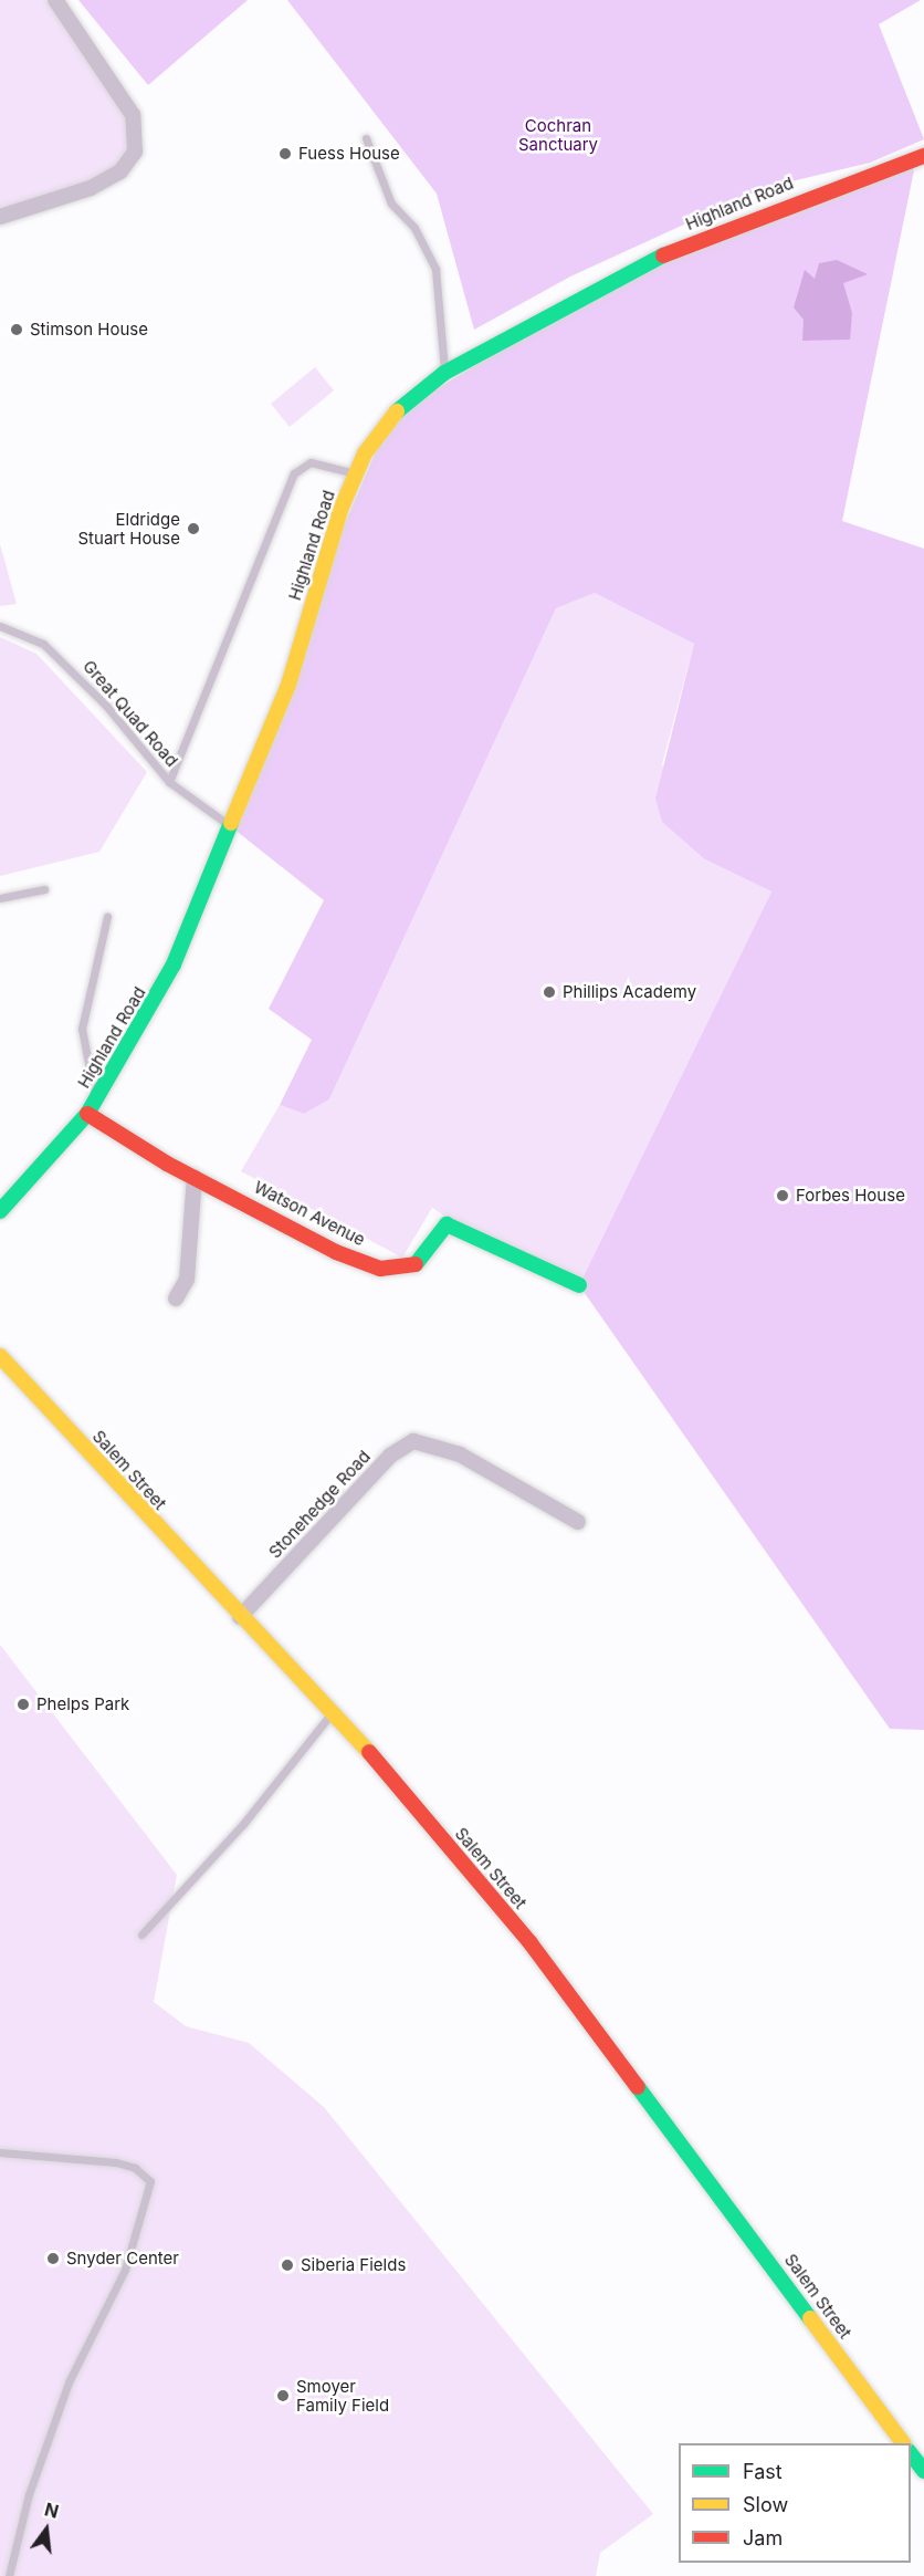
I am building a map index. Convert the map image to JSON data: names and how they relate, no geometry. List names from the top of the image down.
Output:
{
  "streets": {
    "street": [
      "Highland Road",
      "Watson Avenue",
      "Salem Street",
      "Stonehedge Road"
    ],
    "lane": ["Great Quad Road"]
  },
  "crossings": [
    ["Highland Road", "Great Quad Road"],
    ["Highland Road", "Watson Avenue"],
    ["Salem Street", "Stonehedge Road"]
  ],
  "parks": ["Cochran Sanctuary"],
  "places": [
    "Fuess House",
    "Stimson House",
    "Eldridge Stuart House",
    "Phillips Academy",
    "Forbes House",
    "Phelps Park",
    "Snyder Center",
    "Siberia Fields",
    "Smoyer Family Field"
  ],
  "legend": ["Fast", "Slow", "Jam"],
  "north": "top"
}
